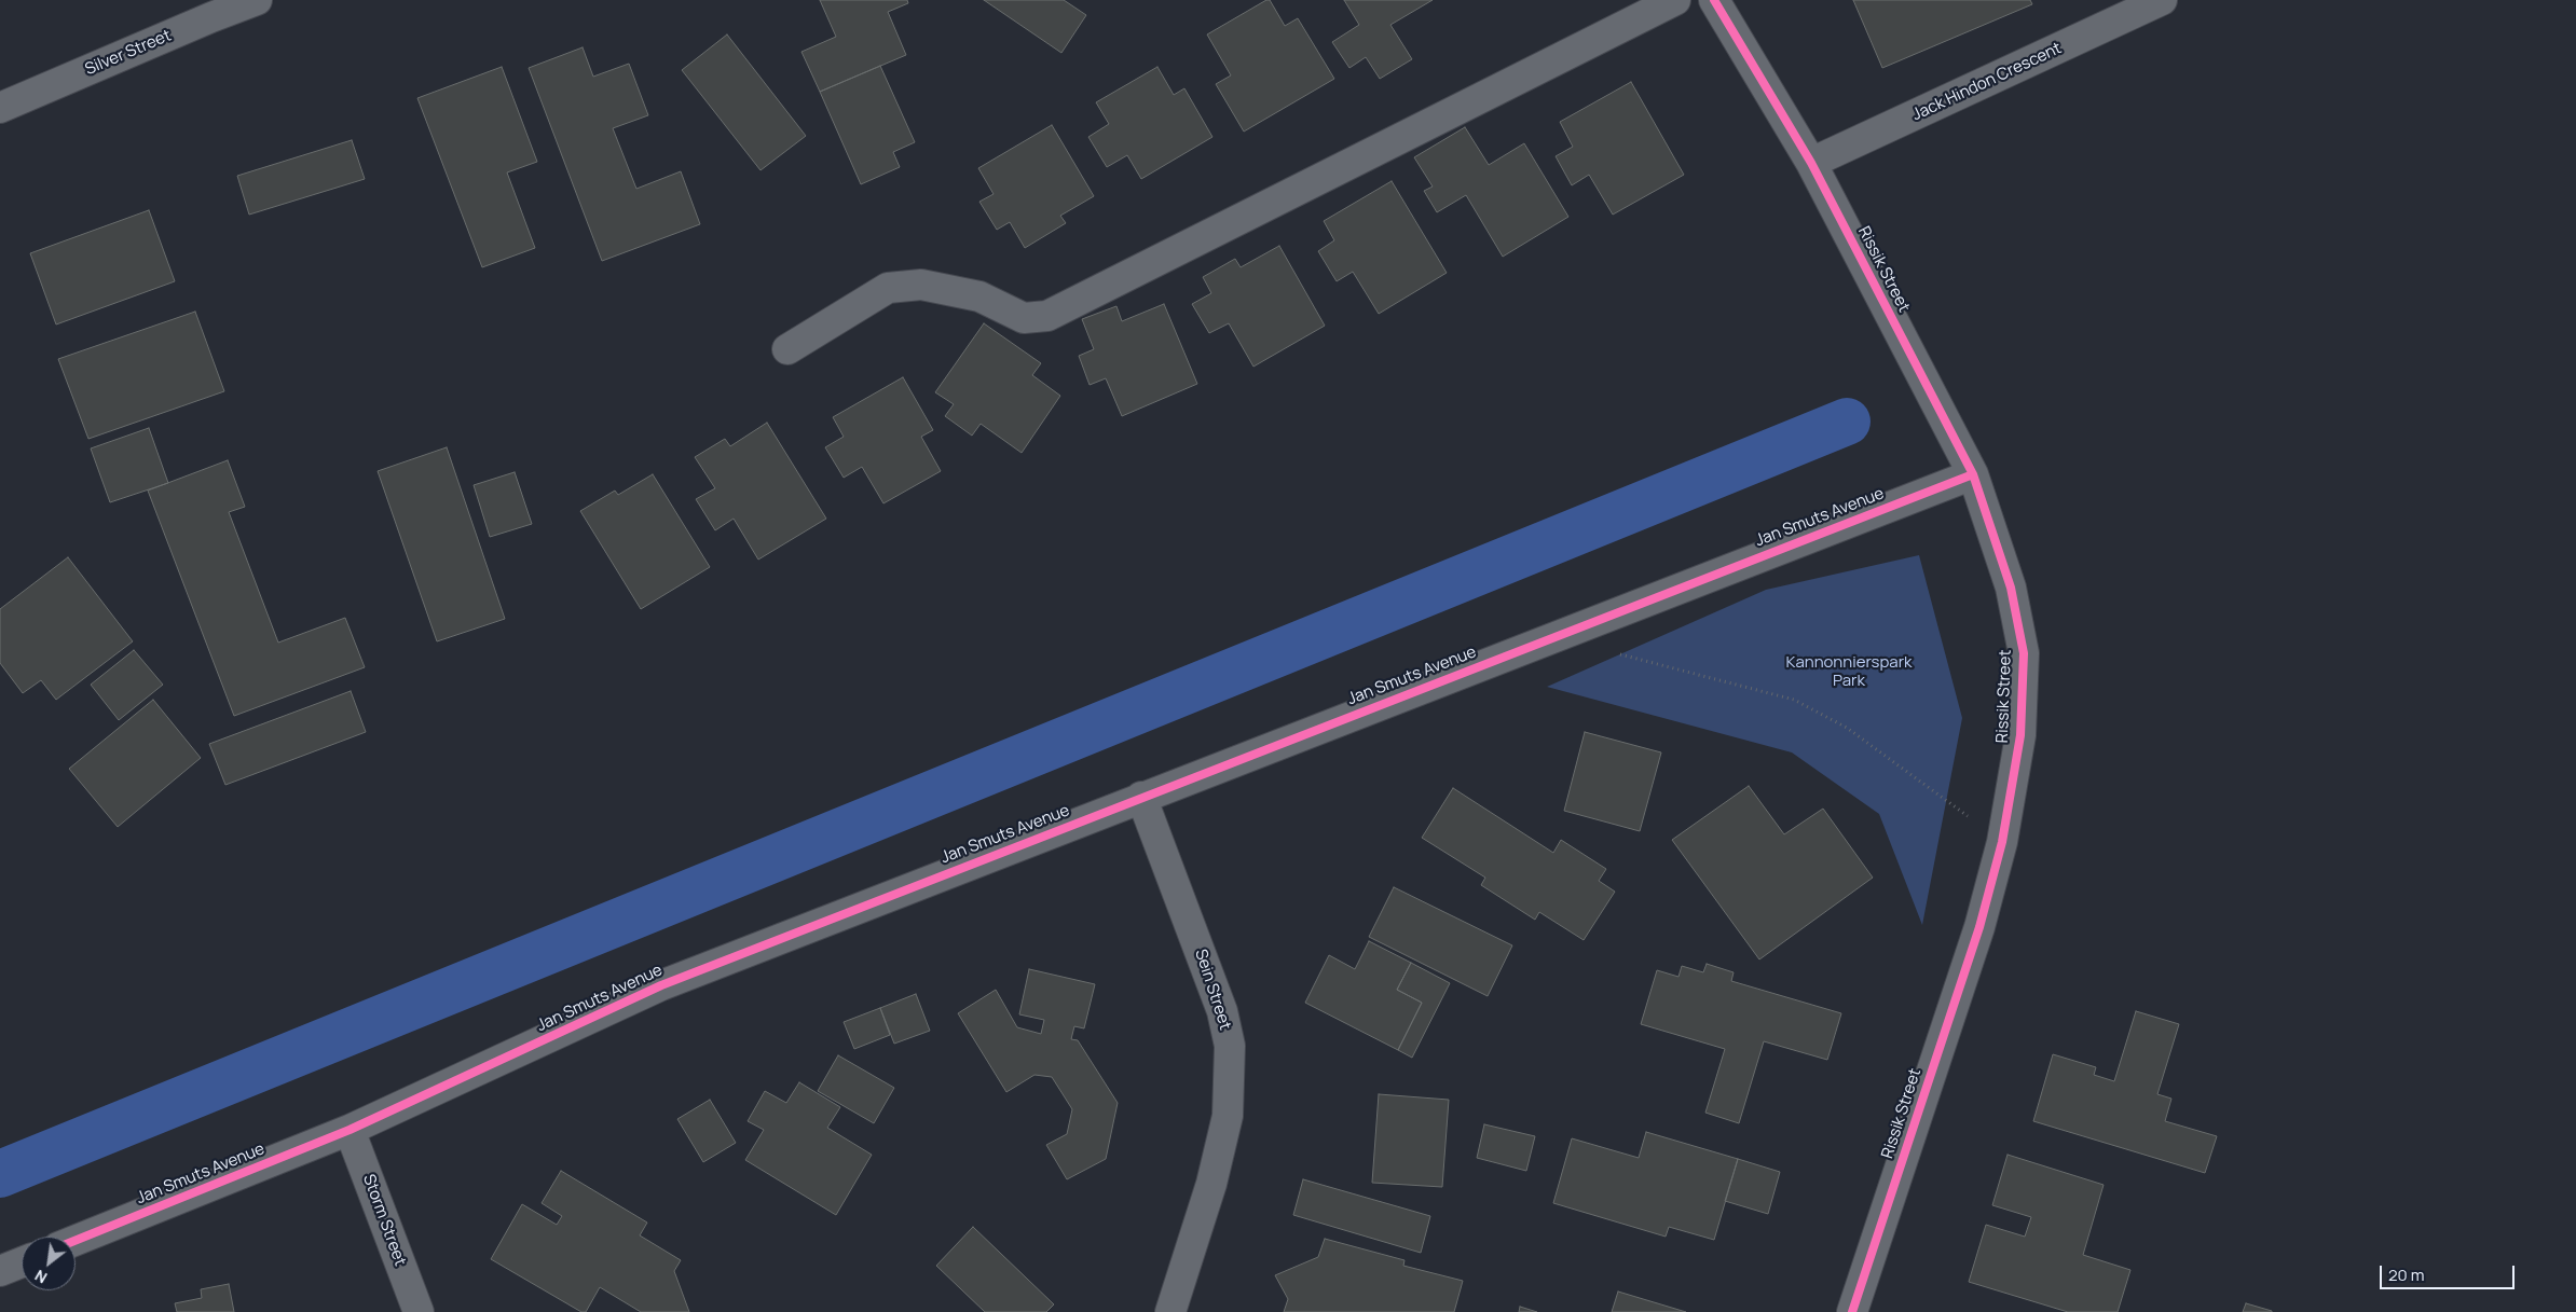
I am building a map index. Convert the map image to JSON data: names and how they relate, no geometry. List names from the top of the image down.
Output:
{
  "streets": {
    "street": [
      "Silver Street",
      "Jack Hindon Crescent",
      "Rissik Street",
      "Jan Smuts Avenue",
      "Sein Street",
      "Storm Street"
    ]
  },
  "crossings": [
    ["Jack Hindon Crescent", "Rissik Street"],
    ["Rissik Street", "Jan Smuts Avenue"],
    ["Jan Smuts Avenue", "Sein Street"],
    ["Jan Smuts Avenue", "Storm Street"]
  ],
  "parks": ["Kannonnierspark Park"],
  "scale_bar": "20 m",
  "north": "bottom left"
}
